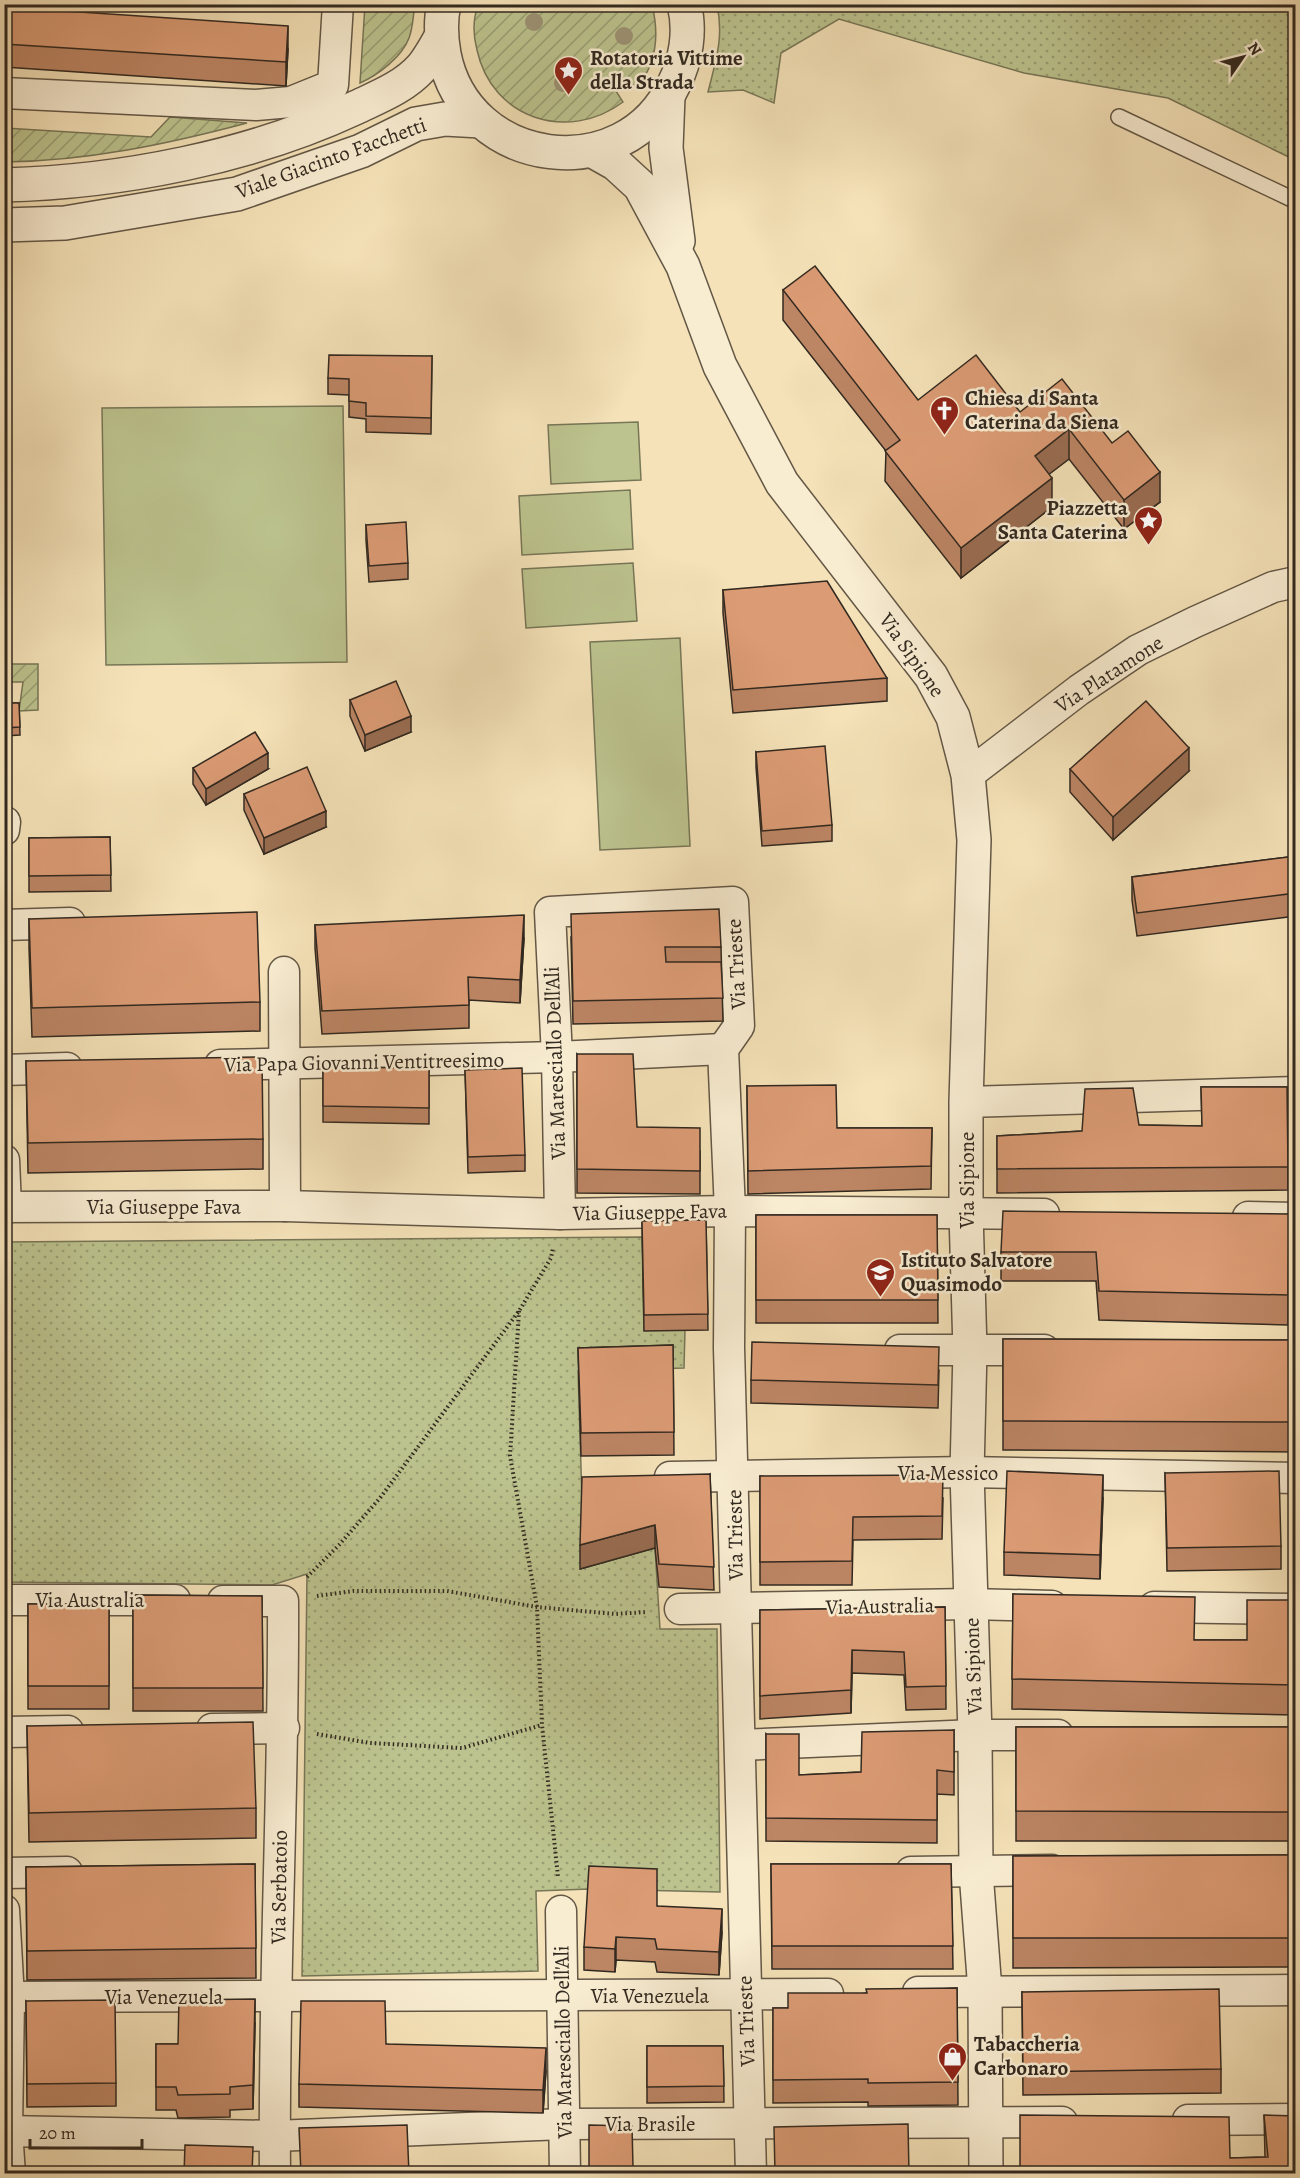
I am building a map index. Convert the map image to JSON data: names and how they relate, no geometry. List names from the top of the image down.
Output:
{
  "streets": {
    "street": [
      "Viale Giacinto Facchetti",
      "Via Sipione",
      "Via Platamone",
      "Via Trieste",
      "Via Papa Giovanni Ventitreesimo",
      "Via Maresciallo Dell'Ali",
      "Via Giuseppe Fava",
      "Via Messico",
      "Via Australia",
      "Via Serbatoio",
      "Via Venezuela",
      "Via Brasile"
    ]
  },
  "crossings": [
    ["Via Sipione", "Via Platamone"],
    ["Via Sipione", "Via Giuseppe Fava"],
    ["Via Sipione", "Via Messico"],
    ["Via Sipione", "Via Australia"],
    ["Via Sipione", "Via Brasile"],
    ["Via Trieste", "Via Papa Giovanni Ventitreesimo"],
    ["Via Trieste", "Via Maresciallo Dell'Ali"],
    ["Via Trieste", "Via Giuseppe Fava"],
    ["Via Trieste", "Via Messico"],
    ["Via Trieste", "Via Australia"],
    ["Via Trieste", "Via Venezuela"],
    ["Via Trieste", "Via Brasile"],
    ["Via Papa Giovanni Ventitreesimo", "Via Maresciallo Dell'Ali"],
    ["Via Maresciallo Dell'Ali", "Via Giuseppe Fava"],
    ["Via Maresciallo Dell'Ali", "Via Venezuela"],
    ["Via Maresciallo Dell'Ali", "Via Brasile"],
    ["Via Australia", "Via Serbatoio"],
    ["Via Serbatoio", "Via Venezuela"],
    ["Via Serbatoio", "Via Brasile"]
  ],
  "places": {
    "place": ["Rotatoria Vittime della Strada", "Piazzetta Santa Caterina"],
    "church": ["Chiesa di Santa Caterina da Siena"],
    "school or university": ["Istituto Salvatore Quasimodo"],
    "shop": ["Tabaccheria Carbonaro"]
  },
  "scale_bar": "20 m",
  "north": "top right"
}
